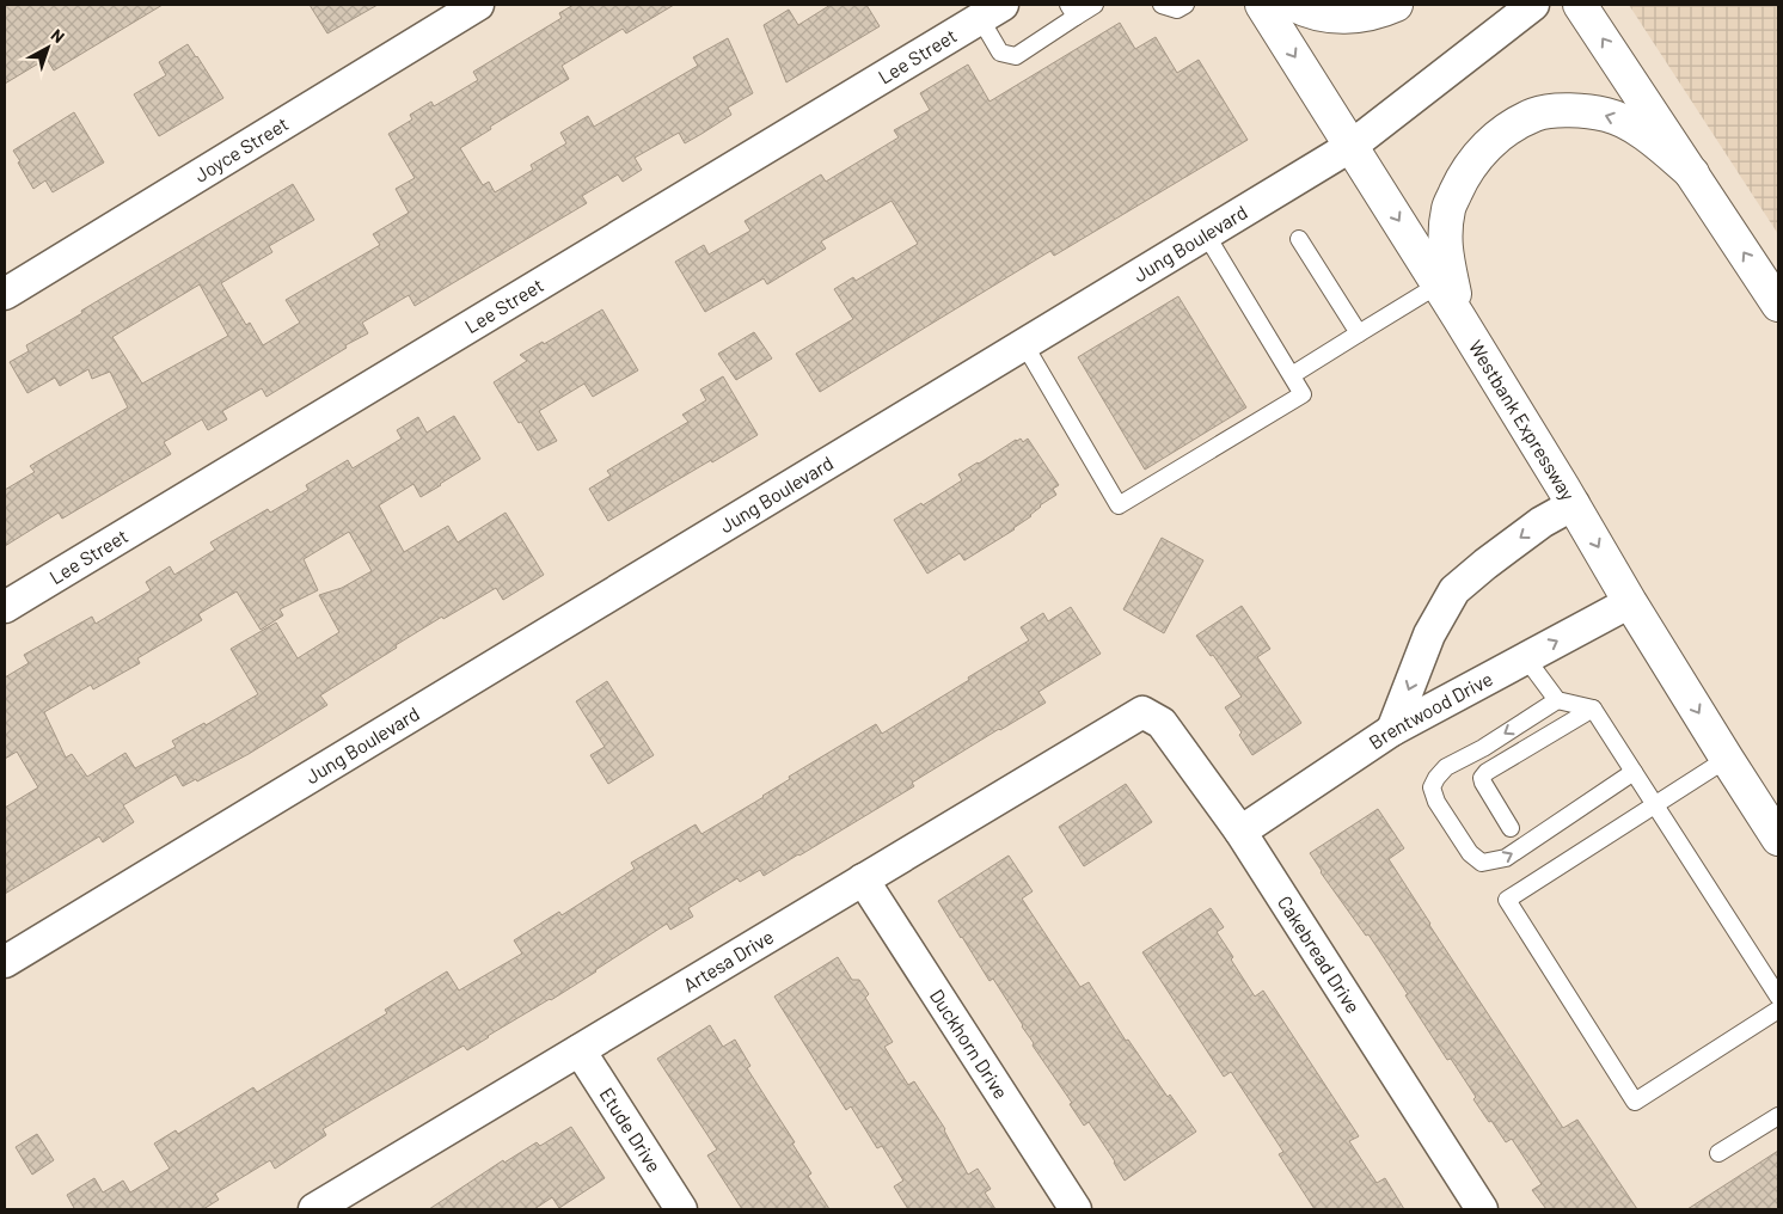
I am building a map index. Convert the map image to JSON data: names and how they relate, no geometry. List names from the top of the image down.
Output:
{
  "streets": {
    "highway": ["Westbank Expressway"],
    "street": [
      "Lee Street",
      "Joyce Street",
      "Jung Boulevard",
      "Brentwood Drive",
      "Cakebread Drive",
      "Artesa Drive",
      "Duckhorn Drive",
      "Etude Drive"
    ]
  },
  "crossings": [
    ["Jung Boulevard", "Westbank Expressway"],
    ["Westbank Expressway", "Brentwood Drive"],
    ["Brentwood Drive", "Cakebread Drive"],
    ["Cakebread Drive", "Artesa Drive"],
    ["Artesa Drive", "Duckhorn Drive"],
    ["Artesa Drive", "Etude Drive"]
  ],
  "one_way": ["Westbank Expressway"],
  "north": "top right"
}
